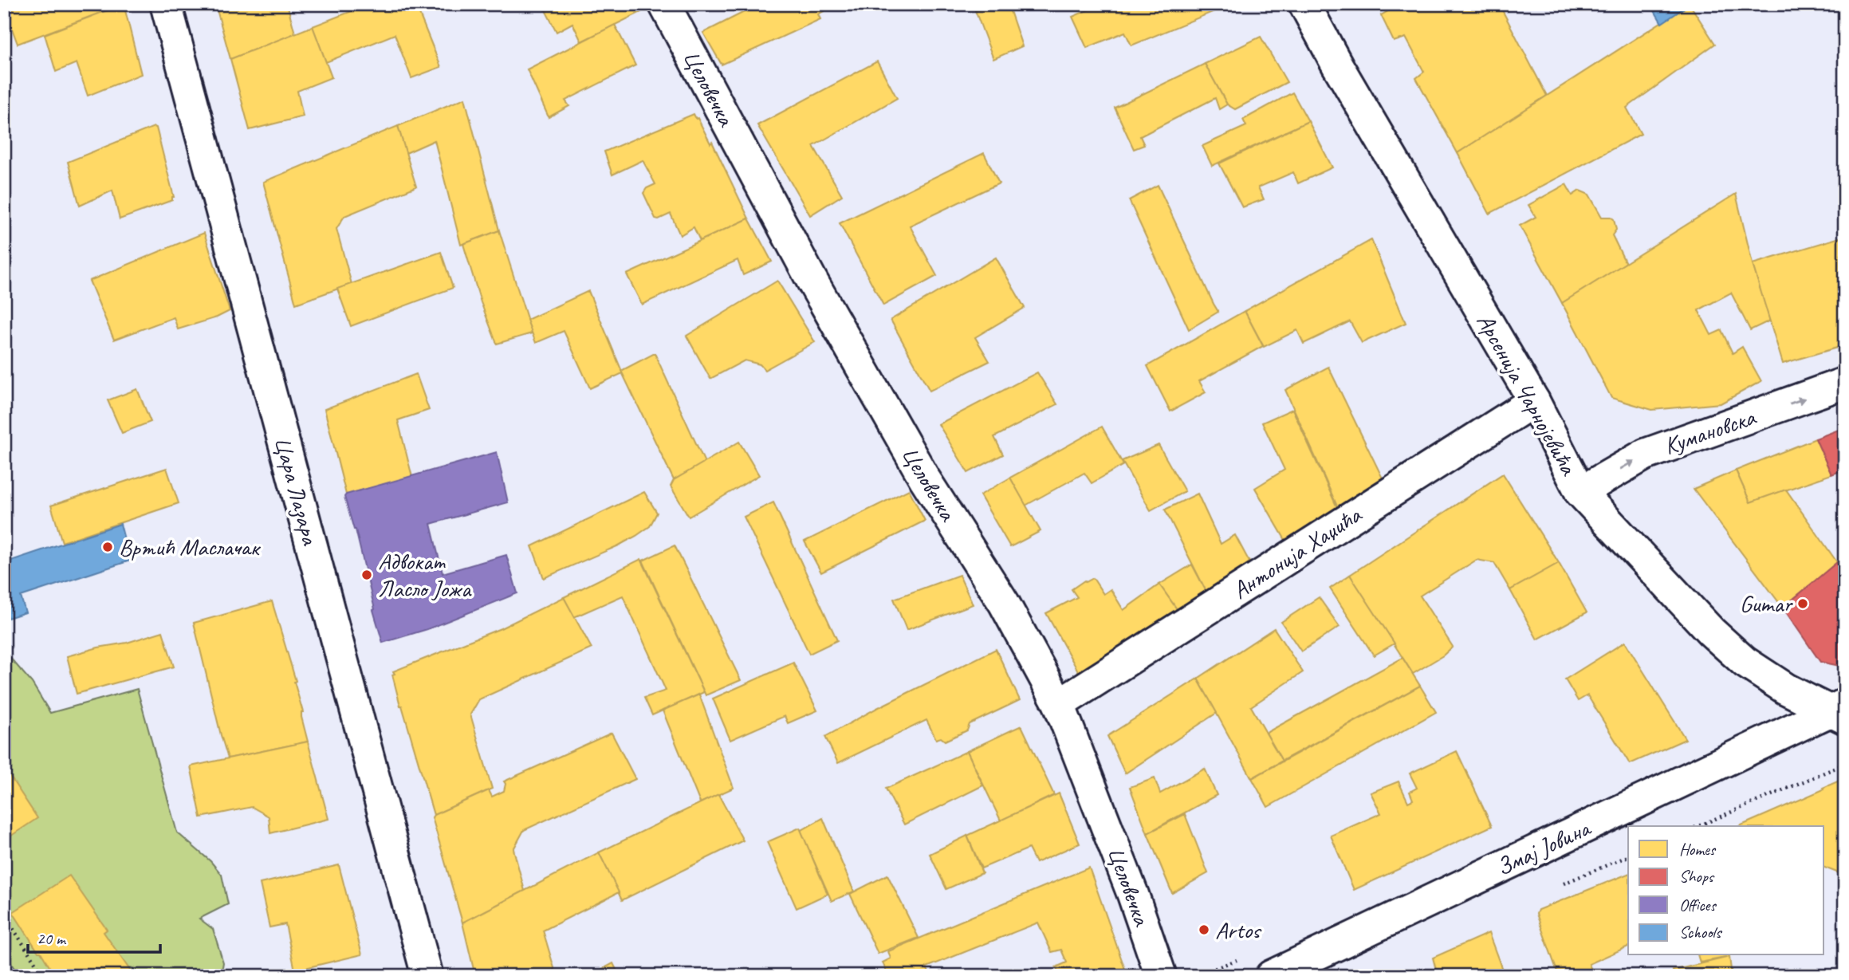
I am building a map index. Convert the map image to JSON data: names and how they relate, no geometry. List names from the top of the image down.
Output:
{
  "streets": {
    "street": [
      "Целовечка",
      "Арсенија Чарнојевића",
      "Кумановска",
      "Цара Лазара",
      "Антонија Хаџића",
      "Змај Јовина"
    ]
  },
  "crossings": [
    ["Целовечка", "Антонија Хаџића"],
    ["Арсенија Чарнојевића", "Кумановска"],
    ["Арсенија Чарнојевића", "Антонија Хаџића"],
    ["Арсенија Чарнојевића", "Змај Јовина"]
  ],
  "one_way": ["Кумановска"],
  "places": [
    "Вртић Маслачак",
    "Адвокат Ласло Јожа",
    "Gumar",
    "Artos"
  ],
  "legend": [
    "Homes",
    "Shops",
    "Offices",
    "Schools"
  ],
  "scale_bar": "20 m"
}
